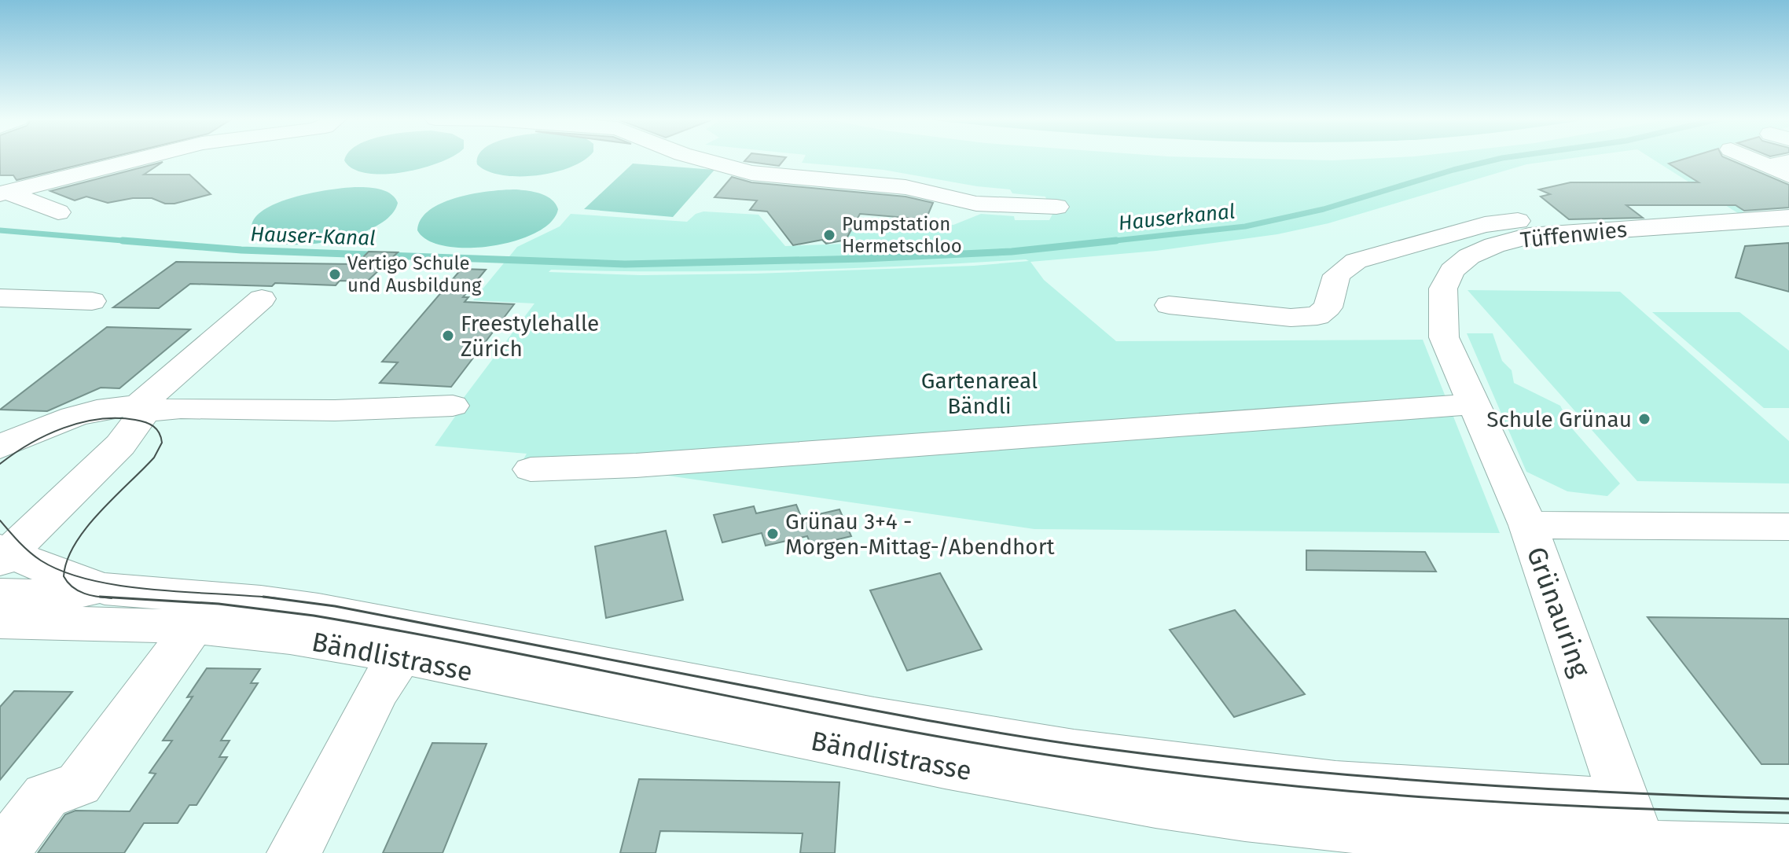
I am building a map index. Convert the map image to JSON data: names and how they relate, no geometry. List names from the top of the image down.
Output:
{
  "streets": {
    "street": ["Tüffenwies", "Grünauring", "Bändlistrasse"]
  },
  "crossings": [
    ["Tüffenwies", "Grünauring"],
    ["Grünauring", "Bändlistrasse"]
  ],
  "water": ["Hauserkanal", "Hauser-Kanal"],
  "parks": ["Gartenareal Bändli"],
  "places": [
    "Pumpstation Hermetschloo",
    "Vertigo Schule und Ausbildung",
    "Freestylehalle Zürich",
    "Schule Grünau",
    "Grünau 3+4 - Morgen-Mittag-/Abendhort"
  ]
}
